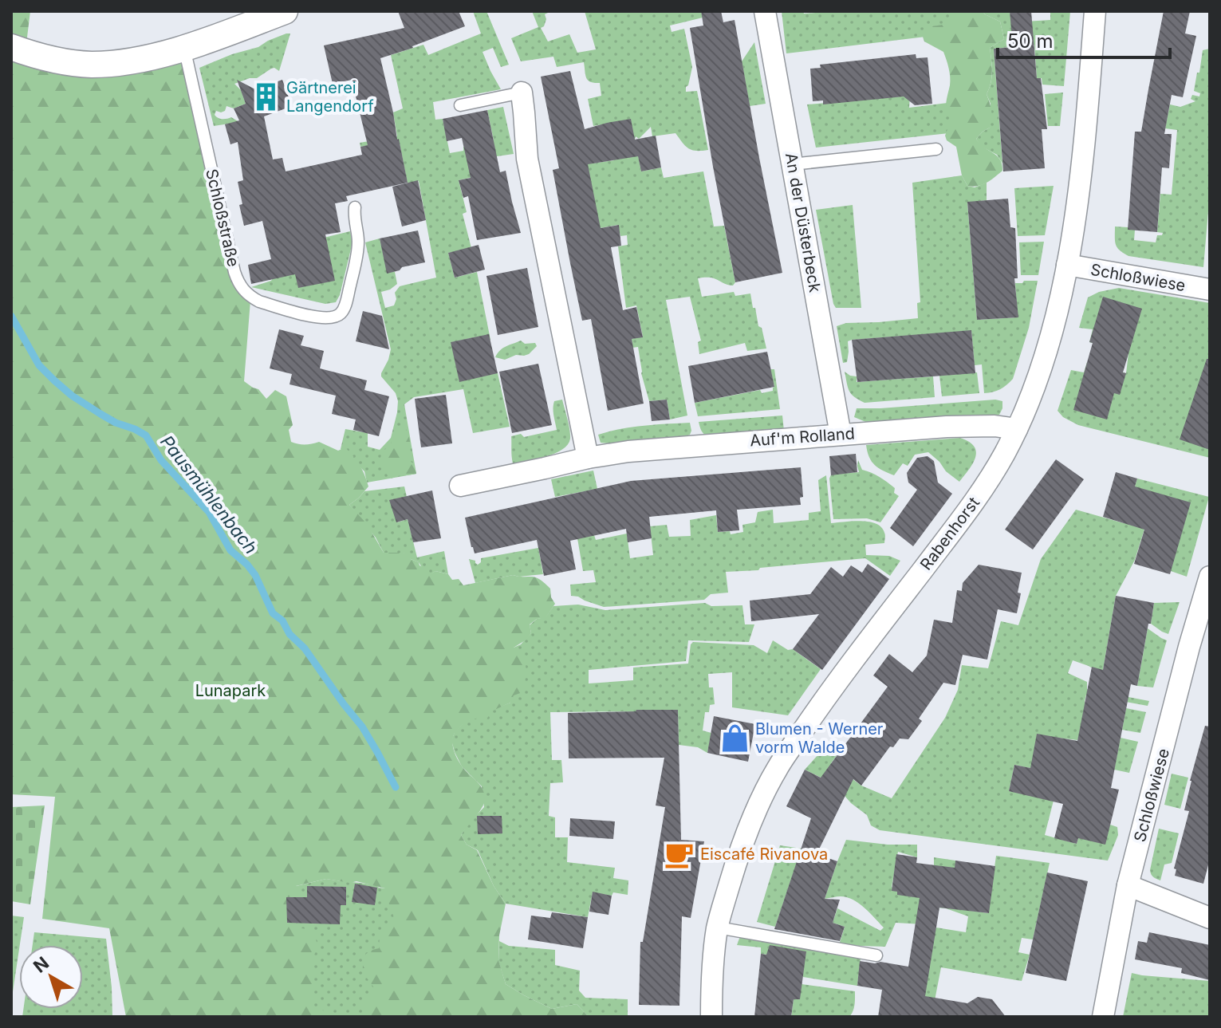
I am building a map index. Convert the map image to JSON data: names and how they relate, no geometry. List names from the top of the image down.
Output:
{
  "streets": {
    "street": [
      "An der Düsterbeck",
      "Schloßwiese",
      "Auf'm Rolland",
      "Rabenhorst"
    ],
    "lane": ["Schloßstraße"]
  },
  "crossings": [
    ["An der Düsterbeck", "Auf'm Rolland"],
    ["Schloßwiese", "Rabenhorst"],
    ["Auf'm Rolland", "Rabenhorst"]
  ],
  "water": ["Pausmühlenbach"],
  "parks": ["Lunapark"],
  "places": {
    "building": ["Gärtnerei Langendorf"],
    "shop": ["Blumen - Werner vorm Walde"],
    "cafe": ["Eiscafé Rivanova"]
  },
  "scale_bar": "50 m",
  "north": "top left"
}
